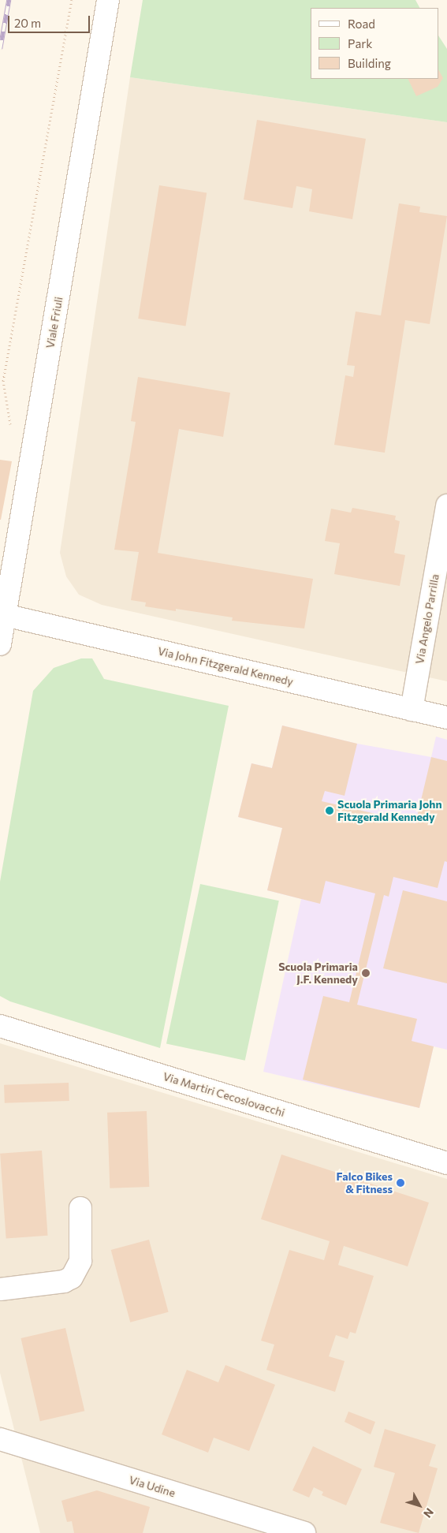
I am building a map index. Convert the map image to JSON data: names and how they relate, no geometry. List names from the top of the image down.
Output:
{
  "streets": {
    "street": [
      "Viale Friuli",
      "Via Angelo Parrilla",
      "Via John Fitzgerald Kennedy",
      "Via Martiri Cecoslovacchi",
      "Via Udine"
    ]
  },
  "crossings": [
    ["Viale Friuli", "Via John Fitzgerald Kennedy"],
    ["Via Angelo Parrilla", "Via John Fitzgerald Kennedy"]
  ],
  "places": ["Scuola Primaria John Fitzgerald Kennedy", "Scuola Primaria J.F. Kennedy", "Falco Bikes & Fitness"],
  "legend": ["Road", "Park", "Building"],
  "scale_bar": "20 m",
  "north": "bottom right"
}
